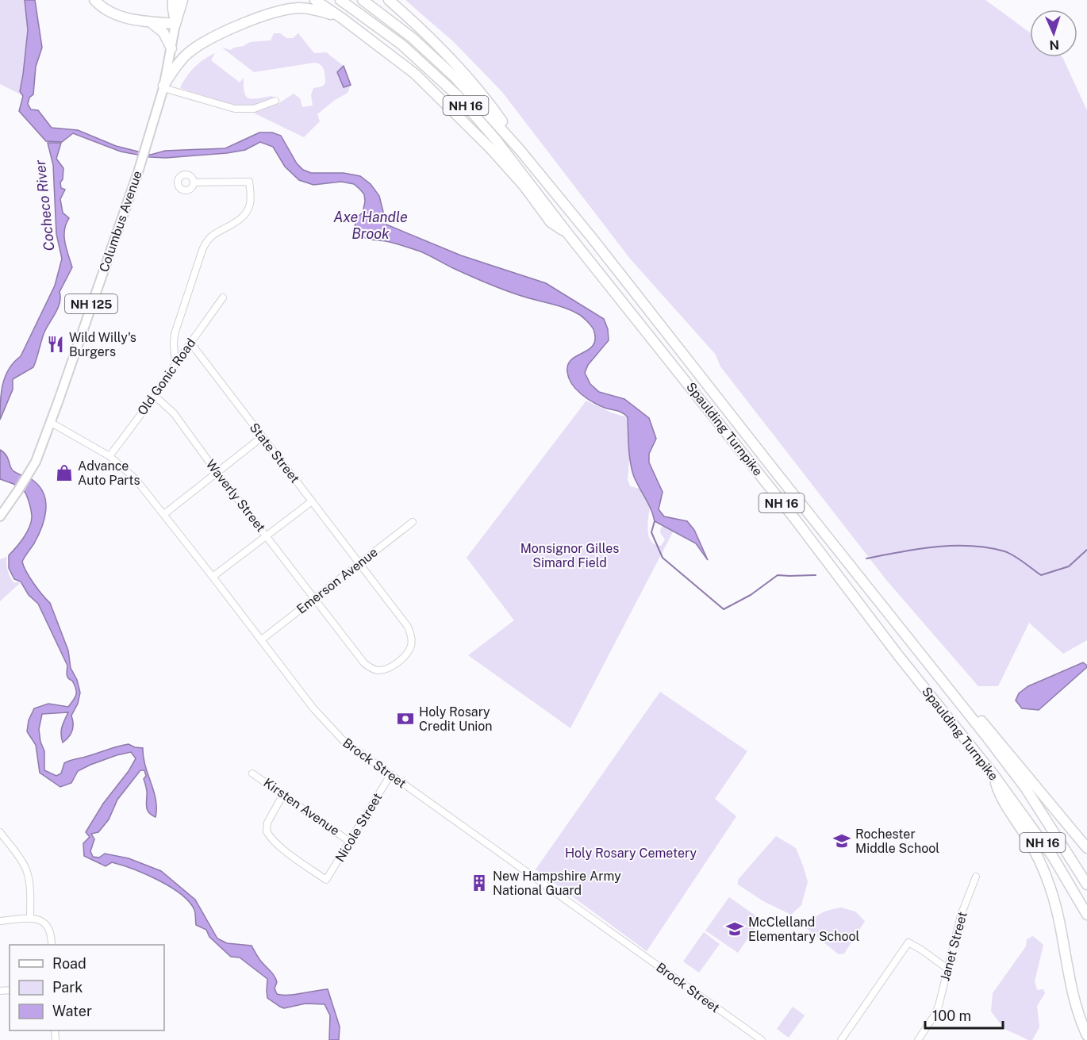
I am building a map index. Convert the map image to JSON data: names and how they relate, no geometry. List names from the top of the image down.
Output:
{
  "streets": {
    "highway": ["NH 16", "NH 125", "Spaulding Turnpike"],
    "main road": ["Columbus Avenue"],
    "street": [
      "Old Gonic Road",
      "State Street",
      "Waverly Street",
      "Emerson Avenue",
      "Brock Street",
      "Kirsten Avenue",
      "Nicole Street",
      "Janet Street"
    ]
  },
  "crossings": [
    ["Columbus Avenue", "NH 125"],
    ["Columbus Avenue", "Brock Street"],
    ["Old Gonic Road", "State Street"],
    ["Old Gonic Road", "Waverly Street"],
    ["Old Gonic Road", "Brock Street"],
    ["State Street", "Waverly Street"],
    ["State Street", "Emerson Avenue"],
    ["Waverly Street", "Emerson Avenue"],
    ["Emerson Avenue", "Brock Street"],
    ["Brock Street", "Nicole Street"],
    ["Kirsten Avenue", "Nicole Street"]
  ],
  "water": ["Cocheco River", "Axe Handle Brook"],
  "parks": ["Monsignor Gilles Simard Field", "Holy Rosary Cemetery"],
  "places": {
    "restaurant": ["Wild Willy's Burgers"],
    "shop": ["Advance Auto Parts"],
    "bank": ["Holy Rosary Credit Union"],
    "school or university": ["Rochester Middle School", "McClelland Elementary School"],
    "building": ["New Hampshire Army National Guard"]
  },
  "legend": ["Road", "Park", "Water"],
  "scale_bar": "100 m",
  "north": "bottom"
}
